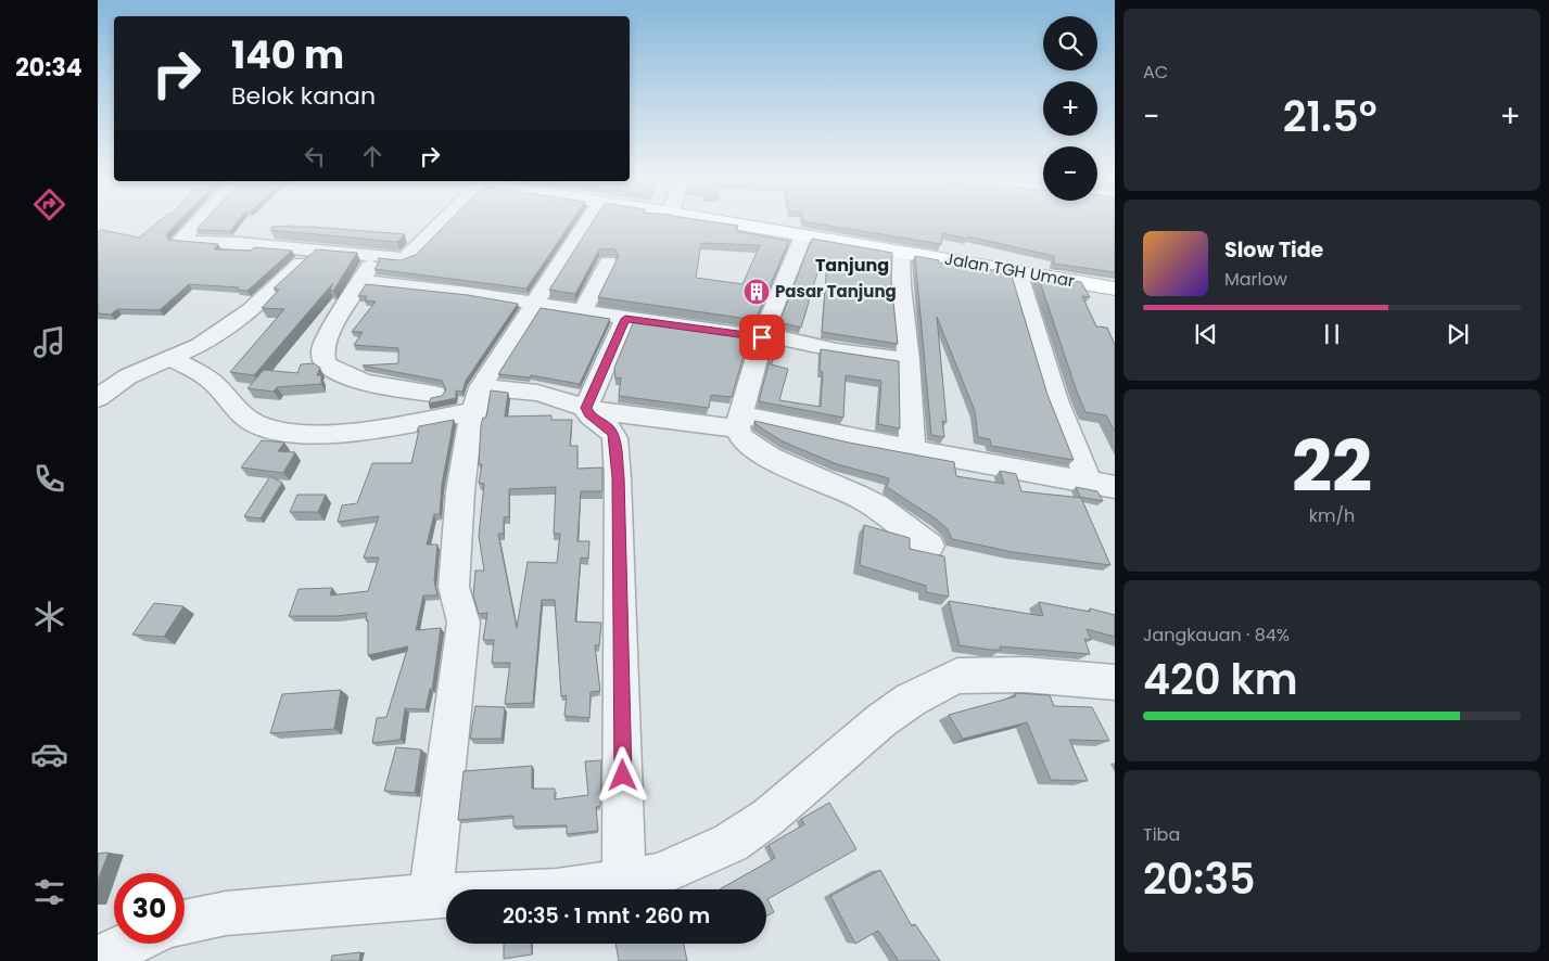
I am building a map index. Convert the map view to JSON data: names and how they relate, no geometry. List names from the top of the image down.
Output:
{
  "streets": {
    "main road": ["Jalan TGH Umar"]
  },
  "districts": ["Tanjung"],
  "places": {
    "building": ["Pasar Tanjung"]
  },
  "page": {
    "tabs": "20:34",
    "tile": [
      "AC",
      ["22", "km/h"],
      ["Jangkauan · 84%", "420 km"],
      ["Tiba", "20:35"]
    ],
    "map_buttons": ["+", "−"],
    "turn": ["140 m", "Belok kanan"],
    "heat": ["−", "21.5°", "+"],
    "song": ["Slow Tide", "Marlow"],
    "limit": "30",
    "trip": "20:35 · 1 mnt · 260 m"
  }
}
